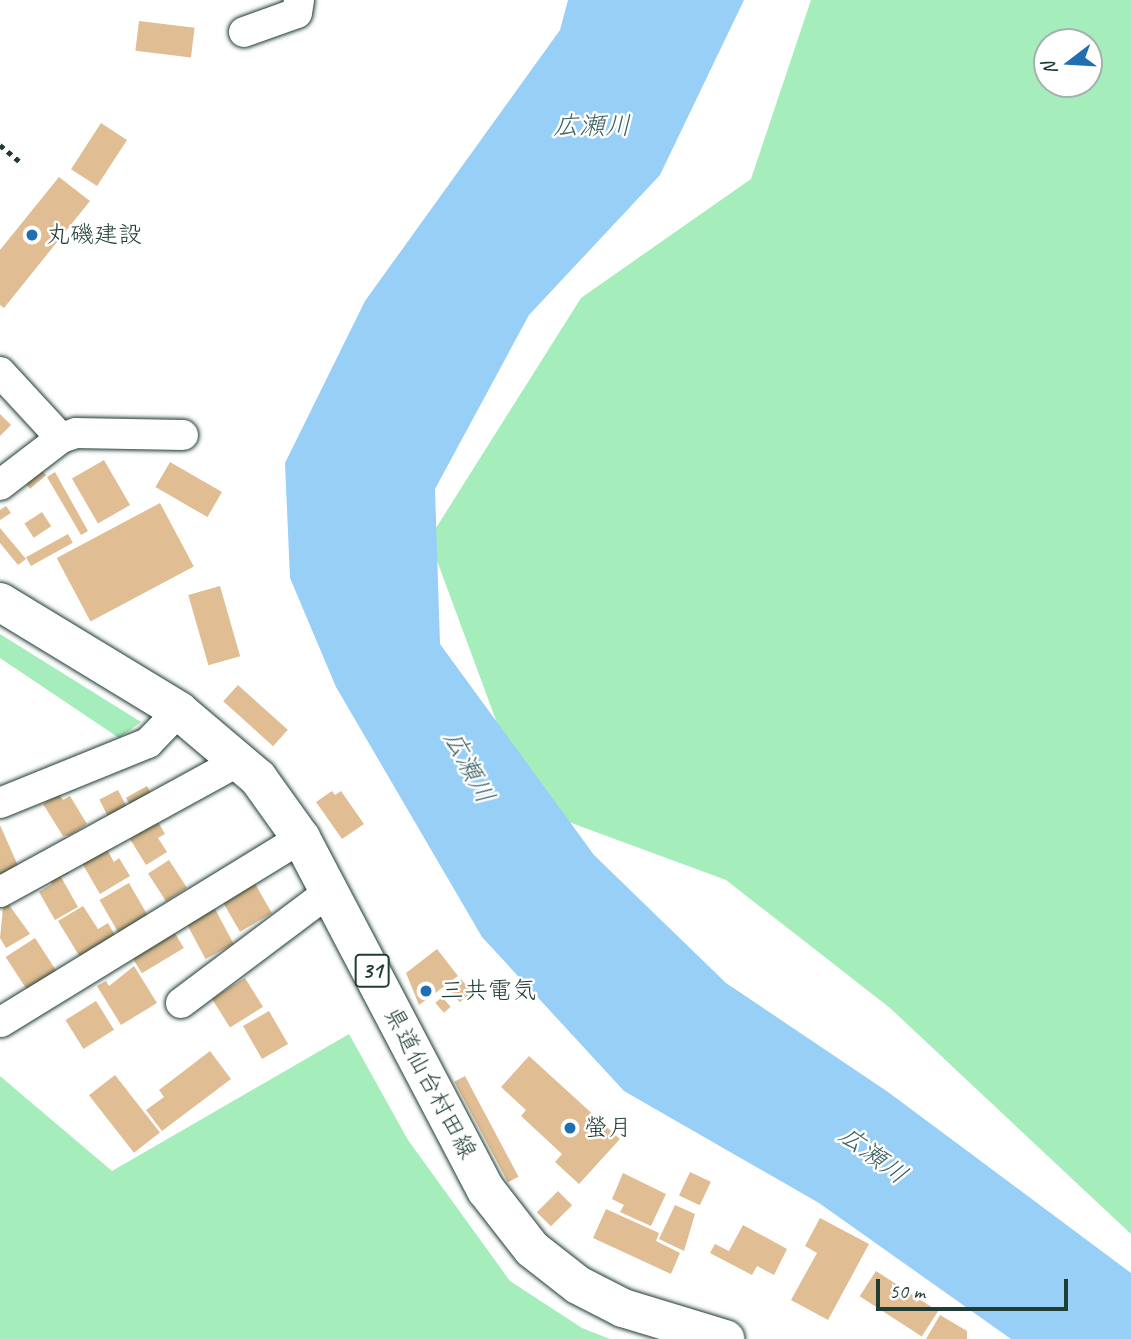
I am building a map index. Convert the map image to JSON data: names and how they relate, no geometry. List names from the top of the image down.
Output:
{
  "streets": {
    "main road": ["31", "県道仙台村田線"]
  },
  "water": ["広瀬川"],
  "places": ["丸磯建設", "三共電気", "螢月"],
  "scale_bar": "50 m",
  "north": "left"
}
